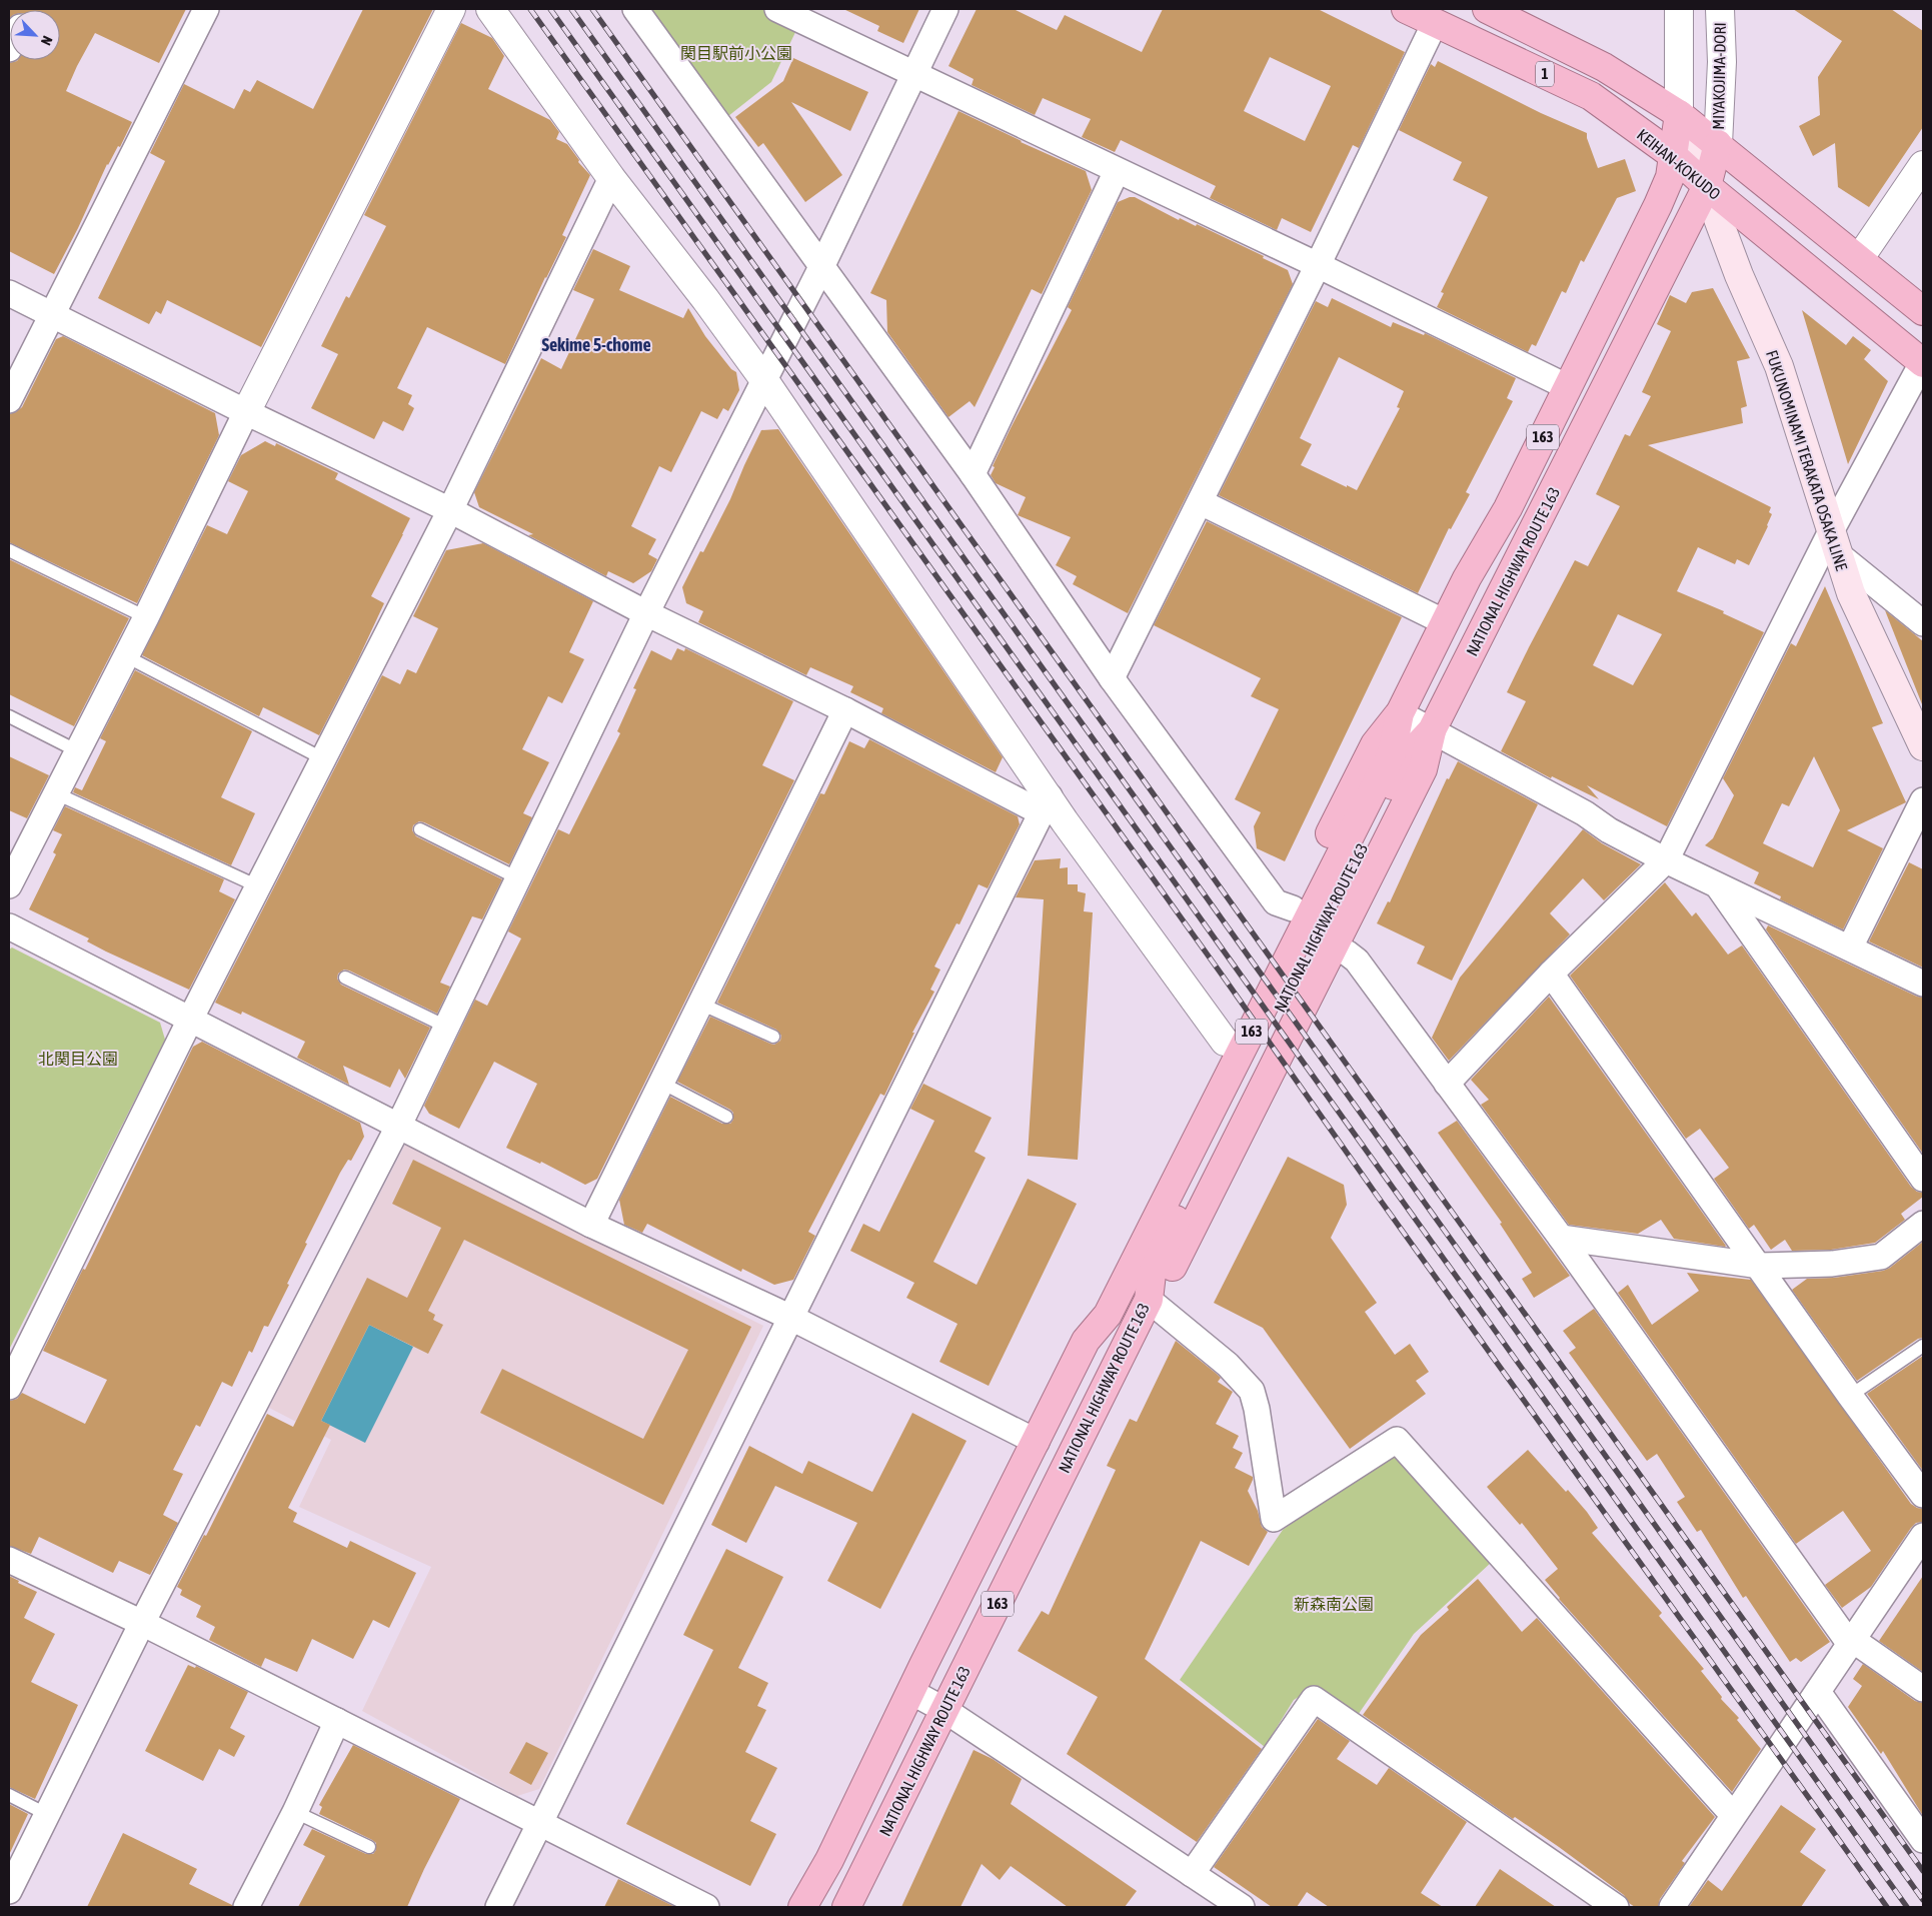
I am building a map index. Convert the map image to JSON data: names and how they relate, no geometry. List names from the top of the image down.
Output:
{
  "streets": {
    "highway": [
      "1",
      "KEIHAN-KOKUDO",
      "163",
      "NATIONAL HIGHWAY ROUTE 163"
    ],
    "main road": ["FUKUNOMINAMI TERAKATA OSAKA LINE"],
    "street": ["MIYAKOJIMA-DORI"]
  },
  "crossings": [
    ["1", "MIYAKOJIMA-DORI"],
    ["1", "163"],
    ["1", "FUKUNOMINAMI TERAKATA OSAKA LINE"],
    ["1", "NATIONAL HIGHWAY ROUTE 163"],
    ["MIYAKOJIMA-DORI", "NATIONAL HIGHWAY ROUTE 163"],
    ["KEIHAN-KOKUDO", "163"],
    ["KEIHAN-KOKUDO", "FUKUNOMINAMI TERAKATA OSAKA LINE"],
    ["KEIHAN-KOKUDO", "NATIONAL HIGHWAY ROUTE 163"],
    ["163", "FUKUNOMINAMI TERAKATA OSAKA LINE"],
    ["163", "NATIONAL HIGHWAY ROUTE 163"],
    ["FUKUNOMINAMI TERAKATA OSAKA LINE", "NATIONAL HIGHWAY ROUTE 163"]
  ],
  "districts": ["Sekime 5-chome"],
  "parks": ["関目駅前小公園", "北関目公園", "新森南公園"],
  "north": "bottom right"
}
